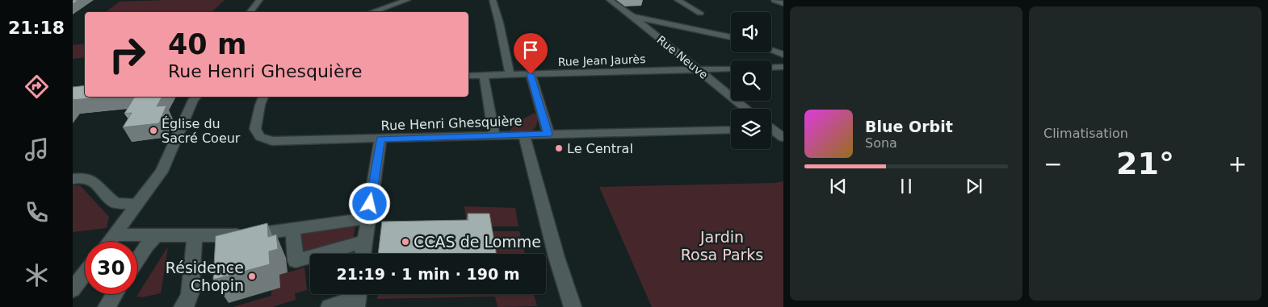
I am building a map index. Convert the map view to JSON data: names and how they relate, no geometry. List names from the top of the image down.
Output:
{
  "streets": {
    "street": ["Rue Neuve", "Rue Jean Jaurès", "Rue Henri Ghesquière"]
  },
  "crossings": [
    ["Rue Neuve", "Rue Jean Jaurès"]
  ],
  "parks": ["Jardin Rosa Parks"],
  "places": [
    "Église du Sacré Coeur",
    "Le Central",
    "CCAS de Lomme",
    "Résidence Chopin"
  ],
  "page": {
    "tabs": "21:18",
    "tile": "Climatisation",
    "turn": ["40 m", "Rue Henri Ghesquière"],
    "song": ["Blue Orbit", "Sona"],
    "heat": ["−", "21°", "+"],
    "limit": "30",
    "trip": "21:19 · 1 min · 190 m"
  }
}
